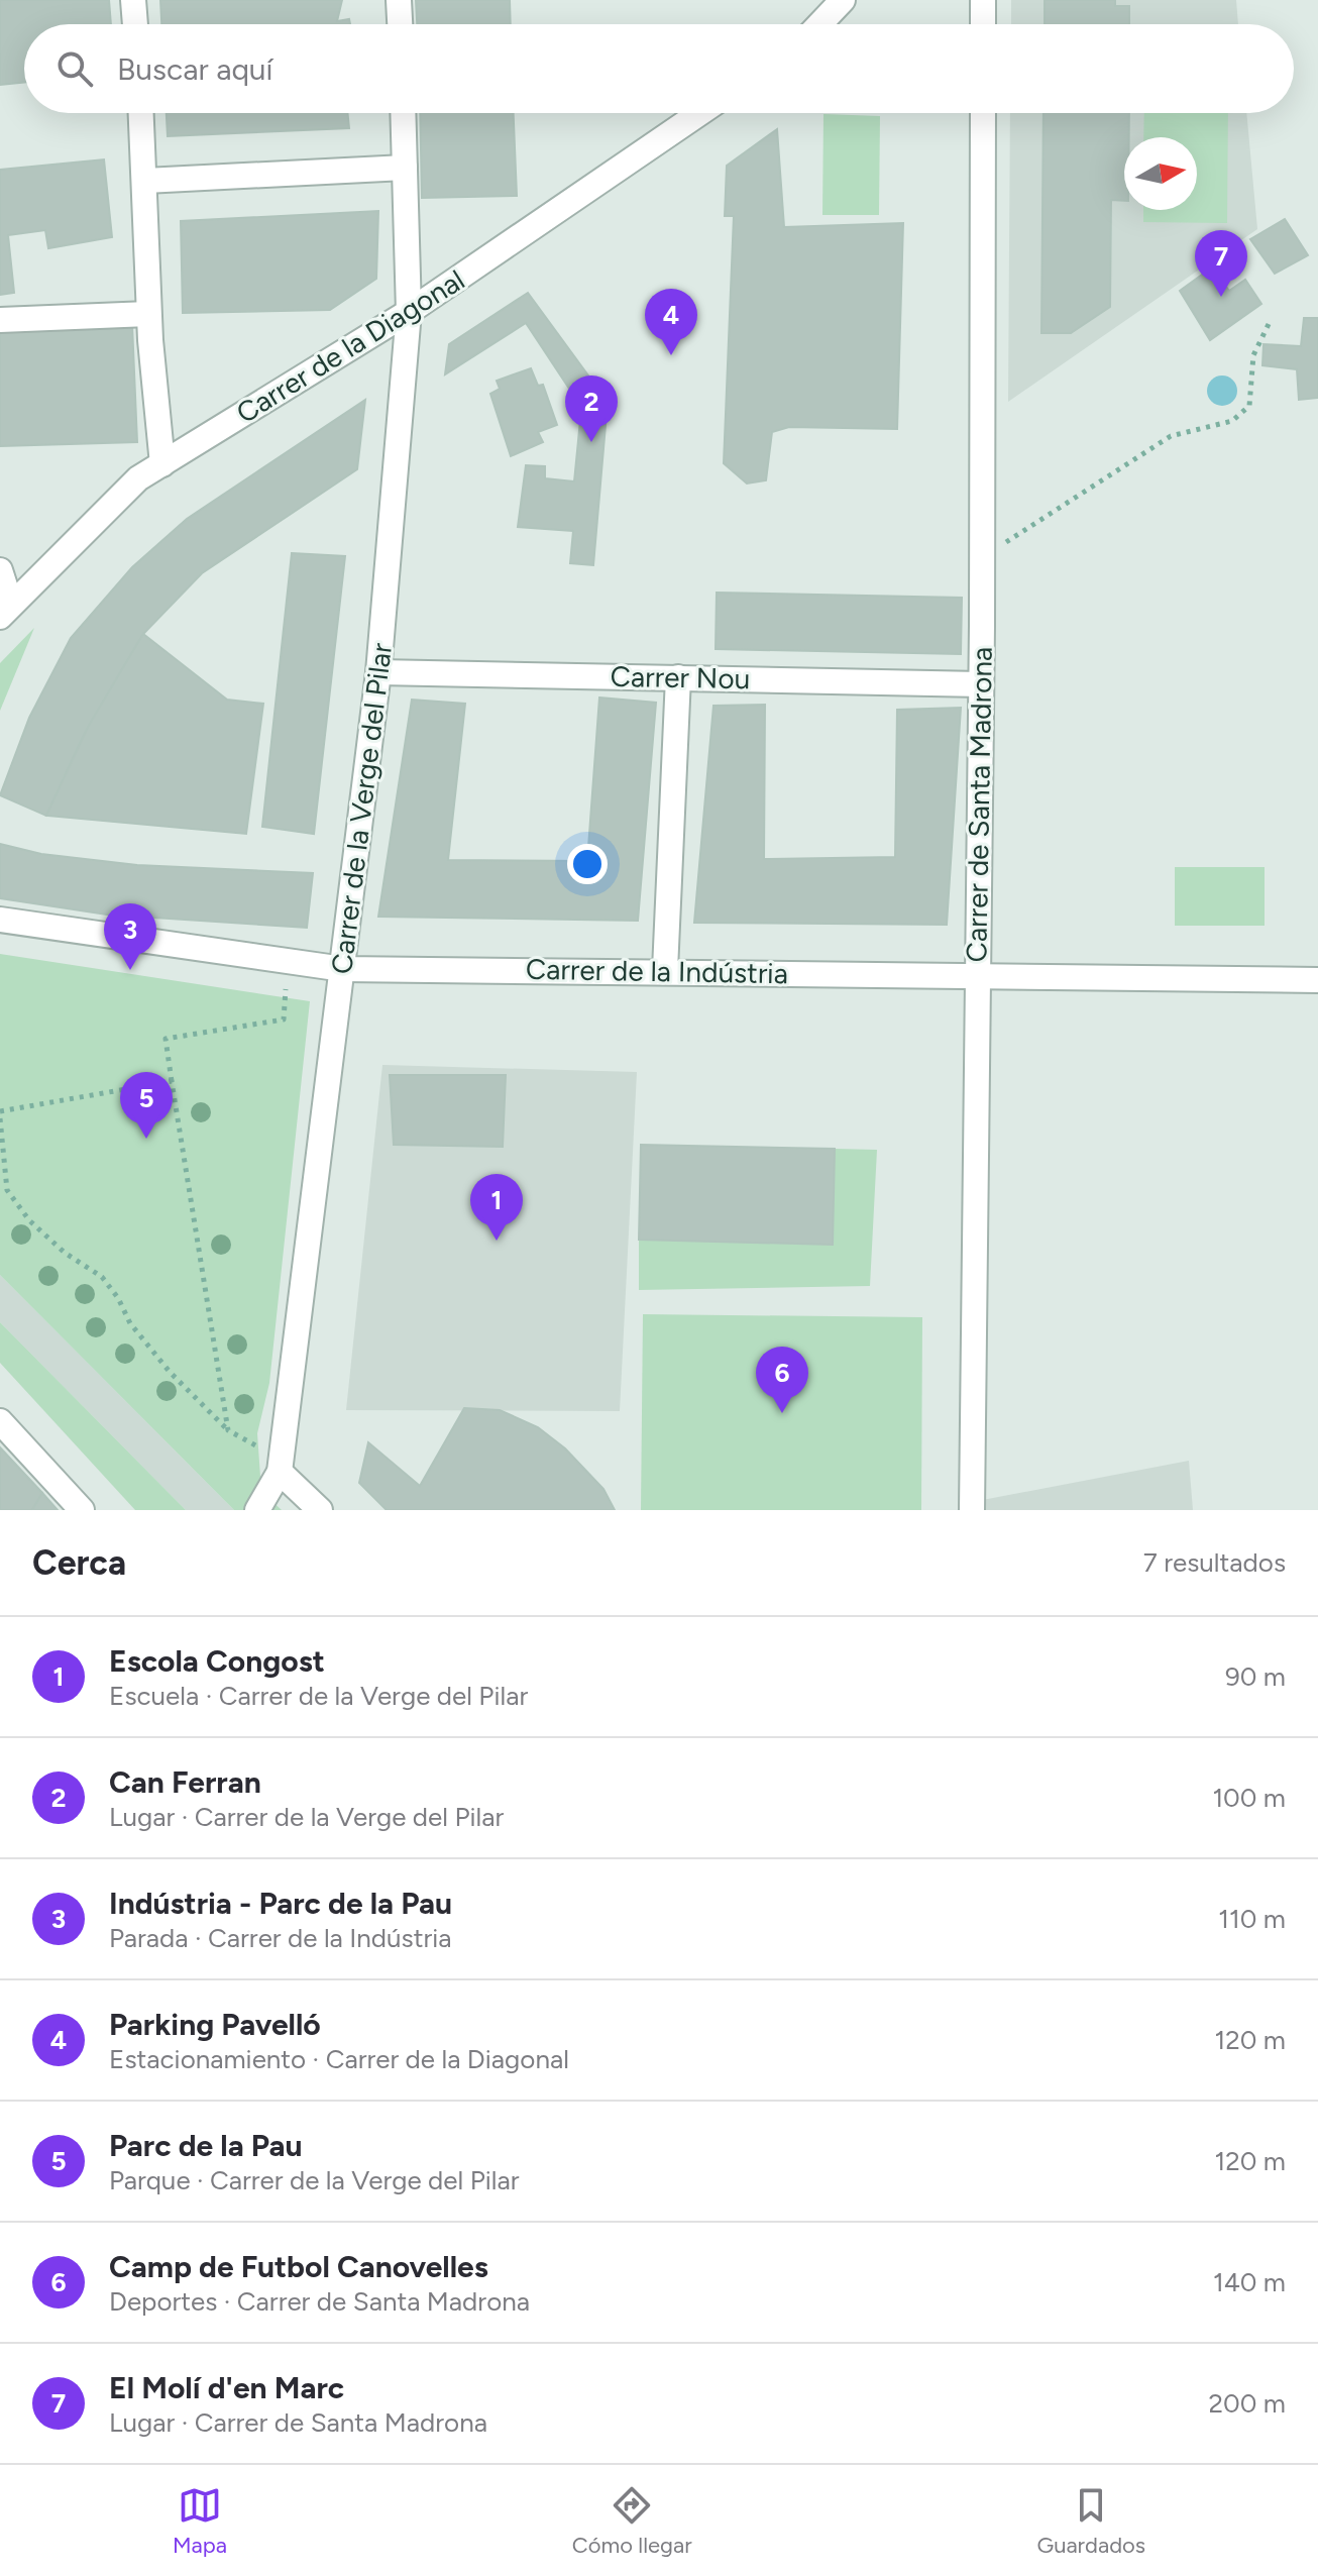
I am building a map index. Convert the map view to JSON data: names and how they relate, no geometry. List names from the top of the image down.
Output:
{
  "streets": {
    "street": [
      "Carrer de la Diagonal",
      "Carrer Nou",
      "Carrer de Santa Madrona",
      "Carrer de la Verge del Pilar",
      "Carrer de la Indústria"
    ]
  },
  "crossings": [
    ["Carrer de la Diagonal", "Carrer de la Verge del Pilar"],
    ["Carrer Nou", "Carrer de Santa Madrona"],
    ["Carrer Nou", "Carrer de la Verge del Pilar"],
    ["Carrer de Santa Madrona", "Carrer de la Indústria"],
    ["Carrer de la Verge del Pilar", "Carrer de la Indústria"]
  ],
  "north": "right",
  "page": {
    "search": "Buscar aquí",
    "pins": [
      "7",
      "4",
      "2",
      "3",
      "5",
      "1",
      "6"
    ],
    "heading": ["Cerca", "7 resultados"],
    "list": [
      {
        "mark": "1",
        "name": "Escola Congost",
        "note": "Escuela · Carrer de la Verge del Pilar",
        "value": "90 m"
      },
      {
        "mark": "2",
        "name": "Can Ferran",
        "note": "Lugar · Carrer de la Verge del Pilar",
        "value": "100 m"
      },
      {
        "mark": "3",
        "name": "Indústria - Parc de la Pau",
        "note": "Parada · Carrer de la Indústria",
        "value": "110 m"
      },
      {
        "mark": "4",
        "name": "Parking Pavelló",
        "note": "Estacionamiento · Carrer de la Diagonal",
        "value": "120 m"
      },
      {
        "mark": "5",
        "name": "Parc de la Pau",
        "note": "Parque · Carrer de la Verge del Pilar",
        "value": "120 m"
      },
      {
        "mark": "6",
        "name": "Camp de Futbol Canovelles",
        "note": "Deportes · Carrer de Santa Madrona",
        "value": "140 m"
      },
      {
        "mark": "7",
        "name": "El Molí d'en Marc",
        "note": "Lugar · Carrer de Santa Madrona",
        "value": "200 m"
      }
    ],
    "nav": ["Mapa", "Cómo llegar", "Guardados"]
  }
}
